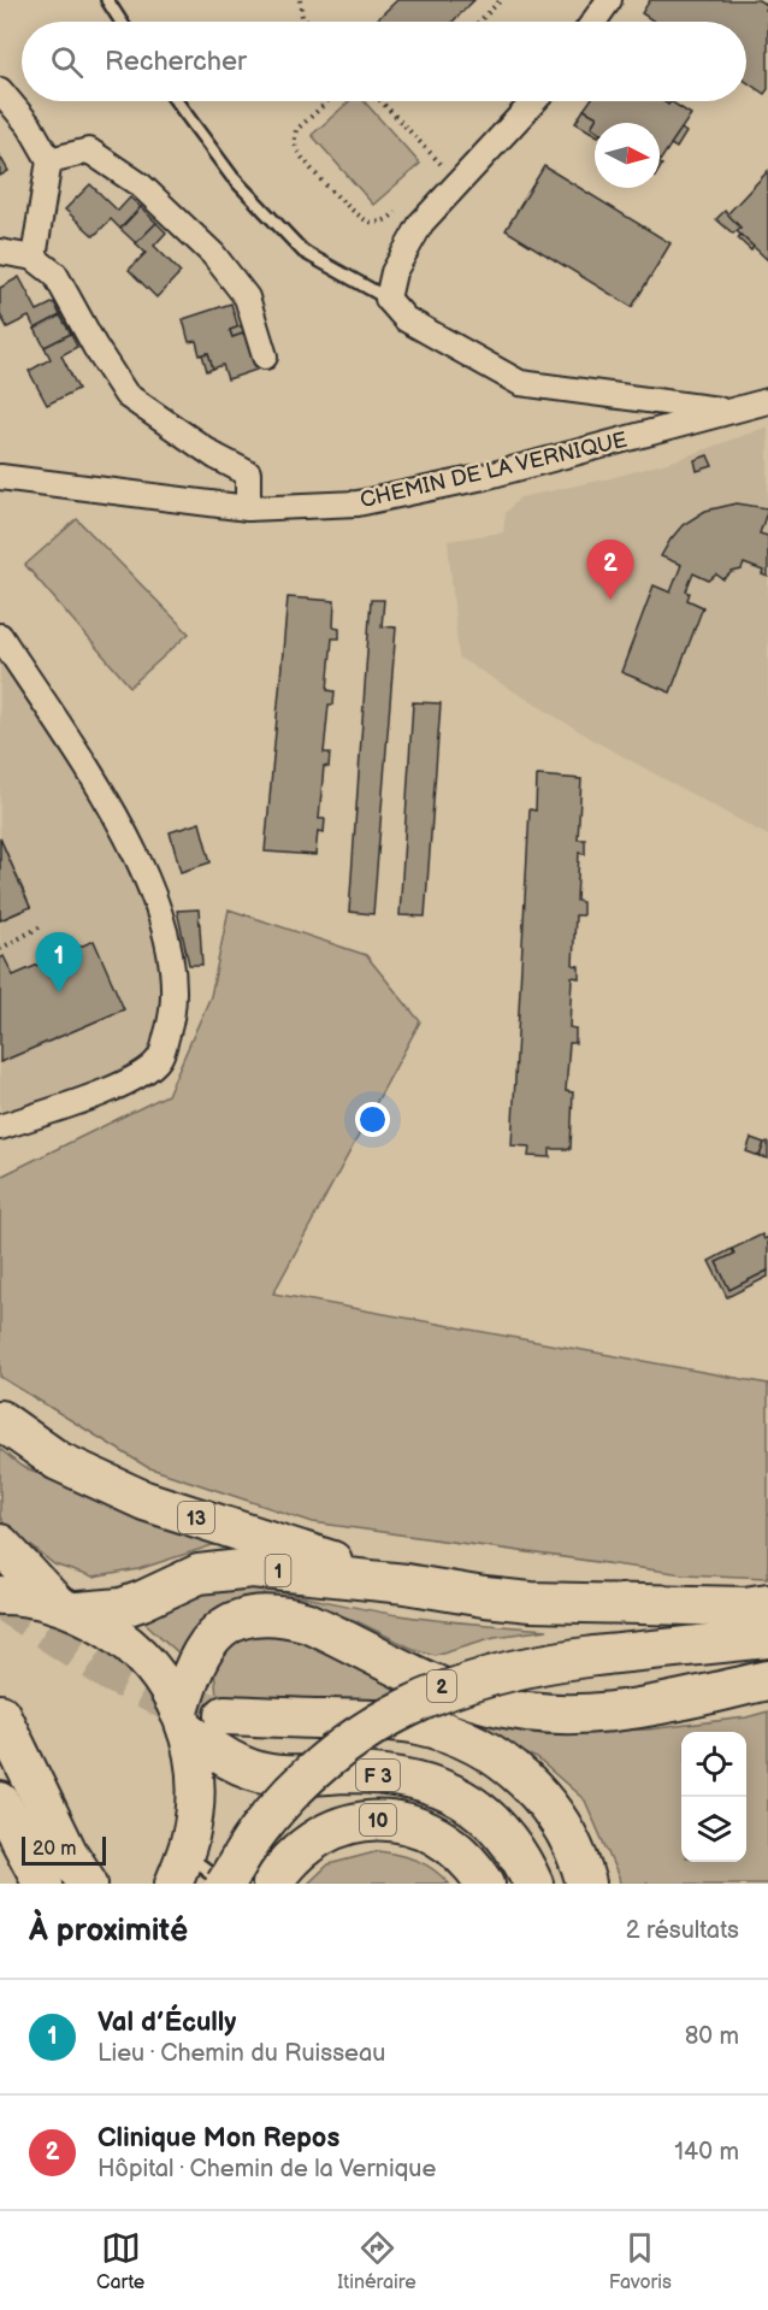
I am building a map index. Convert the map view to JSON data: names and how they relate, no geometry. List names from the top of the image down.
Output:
{
  "streets": {
    "highway": [
      "13",
      "1",
      "2",
      "F 3",
      "10"
    ],
    "street": ["CHEMIN DE LA VERNIQUE"]
  },
  "crossings": [
    ["13", "1"],
    ["2", "F 3"]
  ],
  "scale_bar": "20 m",
  "north": "right",
  "page": {
    "search": "Rechercher",
    "pins": ["2", "1"],
    "scale": "20 m",
    "heading": ["À proximité", "2 résultats"],
    "list": [
      {
        "mark": "1",
        "name": "Val d’Écully",
        "note": "Lieu · Chemin du Ruisseau",
        "value": "80 m"
      },
      {
        "mark": "2",
        "name": "Clinique Mon Repos",
        "note": "Hôpital · Chemin de la Vernique",
        "value": "140 m"
      }
    ],
    "nav": ["Carte", "Itinéraire", "Favoris"]
  }
}
